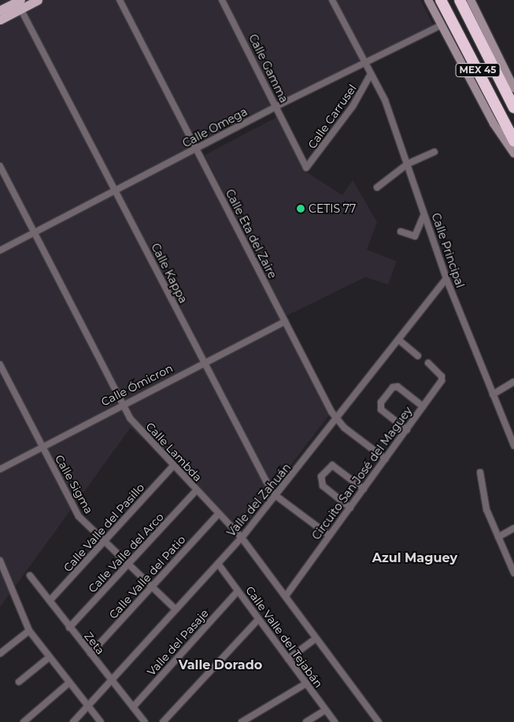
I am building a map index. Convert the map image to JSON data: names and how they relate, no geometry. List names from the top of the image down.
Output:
{
  "streets": {
    "highway": ["MEX 45"],
    "street": [
      "Calle Gamma",
      "Calle Carrusel",
      "Calle Omega",
      "Calle Eta del Zaire",
      "Calle Principal",
      "Calle Kappa",
      "Calle Ómicron",
      "Calle Lambda",
      "Circuito San José del Maguey",
      "Calle Sigma",
      "Valle del Zahuán",
      "Calle Valle del Pasillo",
      "Calle Valle del Arco",
      "Calle Valle del Patio",
      "Calle Valle del Tejabán",
      "Valle del Pasaje",
      "Zeta"
    ]
  },
  "crossings": [
    ["Calle Gamma", "Calle Carrusel"],
    ["Calle Gamma", "Calle Omega"],
    ["Calle Carrusel", "Calle Principal"],
    ["Calle Omega", "Calle Eta del Zaire"],
    ["Calle Omega", "Calle Principal"],
    ["Calle Omega", "Calle Kappa"],
    ["Calle Omega", "Calle Lambda"],
    ["Calle Eta del Zaire", "Calle Ómicron"],
    ["Calle Eta del Zaire", "Circuito San José del Maguey"],
    ["Calle Eta del Zaire", "Valle del Zahuán"],
    ["Calle Principal", "Valle del Zahuán"],
    ["Calle Kappa", "Calle Ómicron"],
    ["Calle Kappa", "Circuito San José del Maguey"],
    ["Calle Kappa", "Valle del Zahuán"],
    ["Calle Ómicron", "Calle Lambda"],
    ["Calle Ómicron", "Calle Sigma"],
    ["Calle Lambda", "Circuito San José del Maguey"],
    ["Calle Lambda", "Valle del Zahuán"],
    ["Calle Lambda", "Calle Valle del Pasillo"],
    ["Calle Lambda", "Calle Valle del Arco"],
    ["Calle Lambda", "Calle Valle del Patio"],
    ["Calle Sigma", "Valle del Zahuán"],
    ["Calle Sigma", "Calle Valle del Pasillo"],
    ["Calle Sigma", "Calle Valle del Arco"],
    ["Calle Sigma", "Calle Valle del Patio"],
    ["Valle del Zahuán", "Calle Valle del Tejabán"],
    ["Valle del Zahuán", "Zeta"],
    ["Calle Valle del Pasillo", "Zeta"],
    ["Calle Valle del Arco", "Zeta"],
    ["Calle Valle del Patio", "Zeta"],
    ["Calle Valle del Tejabán", "Valle del Pasaje"],
    ["Valle del Pasaje", "Zeta"]
  ],
  "districts": ["Azul Maguey", "Valle Dorado"],
  "places": ["CETIS 77"]
}
